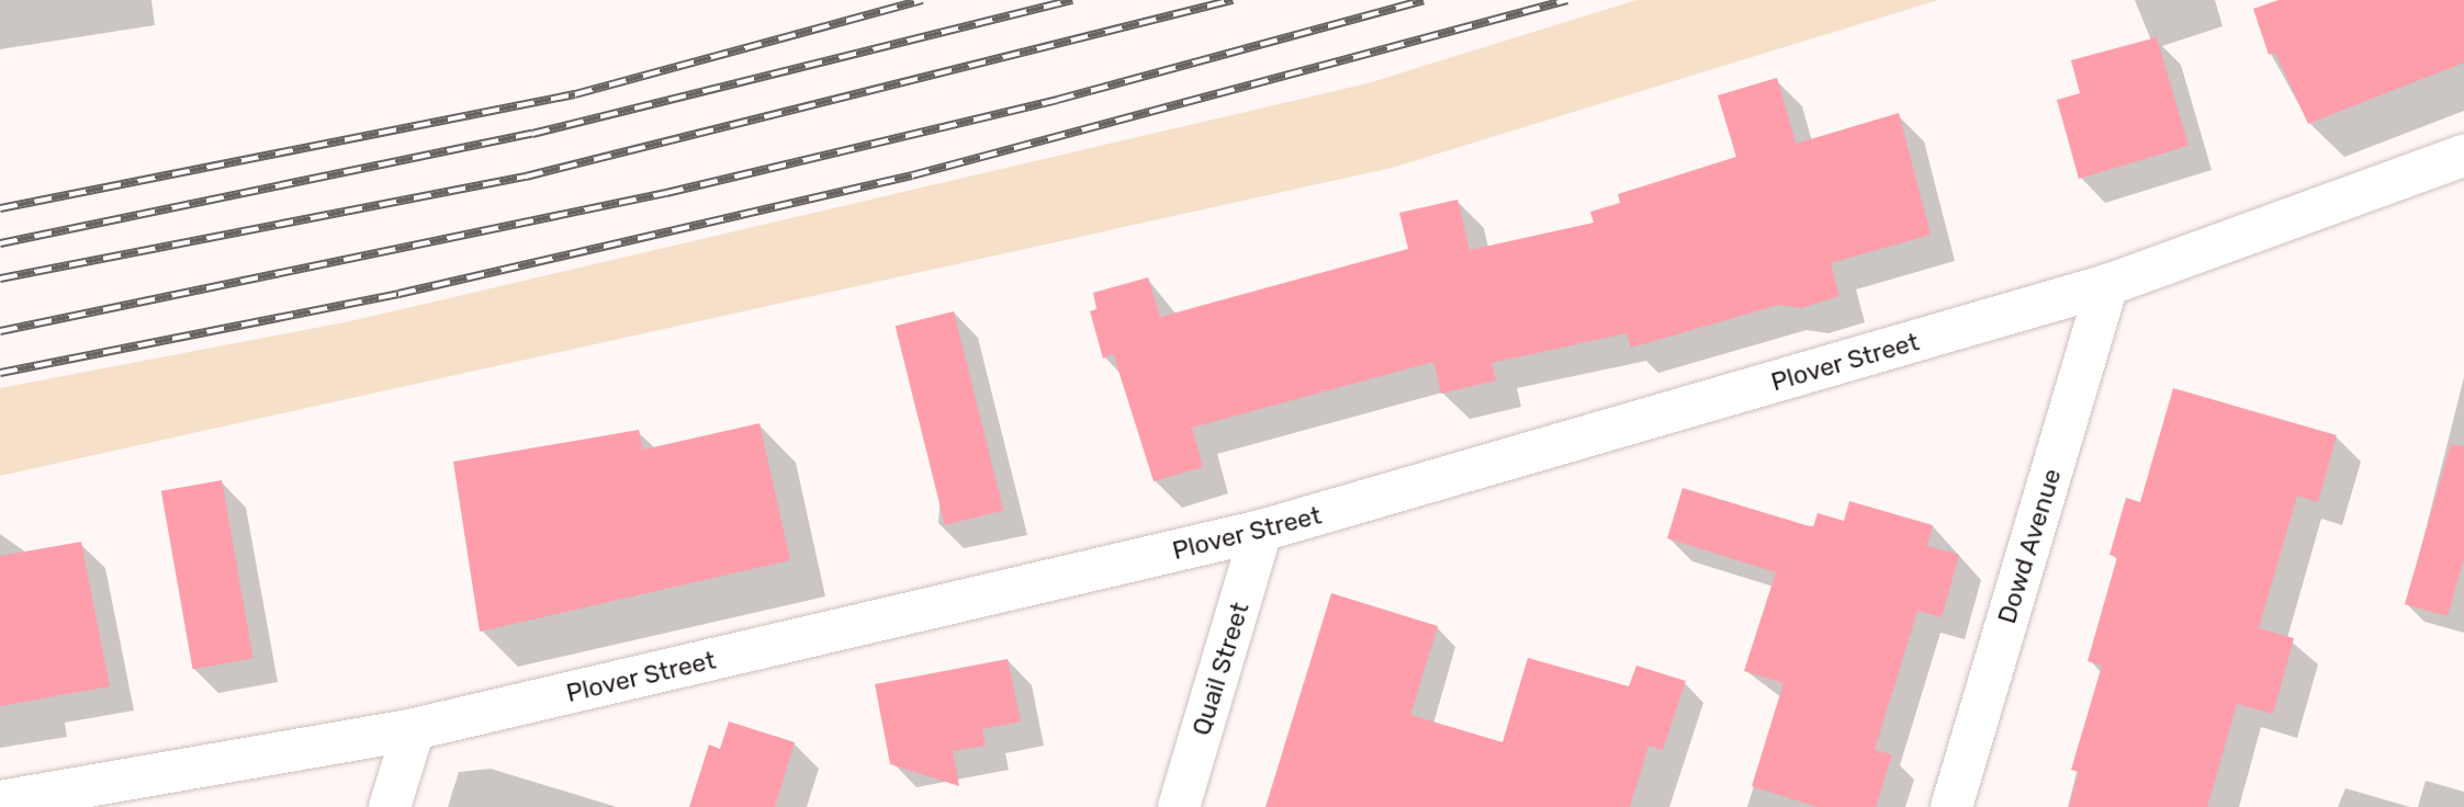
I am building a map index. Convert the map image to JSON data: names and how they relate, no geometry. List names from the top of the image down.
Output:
{
  "streets": {
    "street": ["Plover Street", "Dowd Avenue", "Quail Street"]
  },
  "crossings": [
    ["Plover Street", "Dowd Avenue"],
    ["Plover Street", "Quail Street"]
  ]
}
